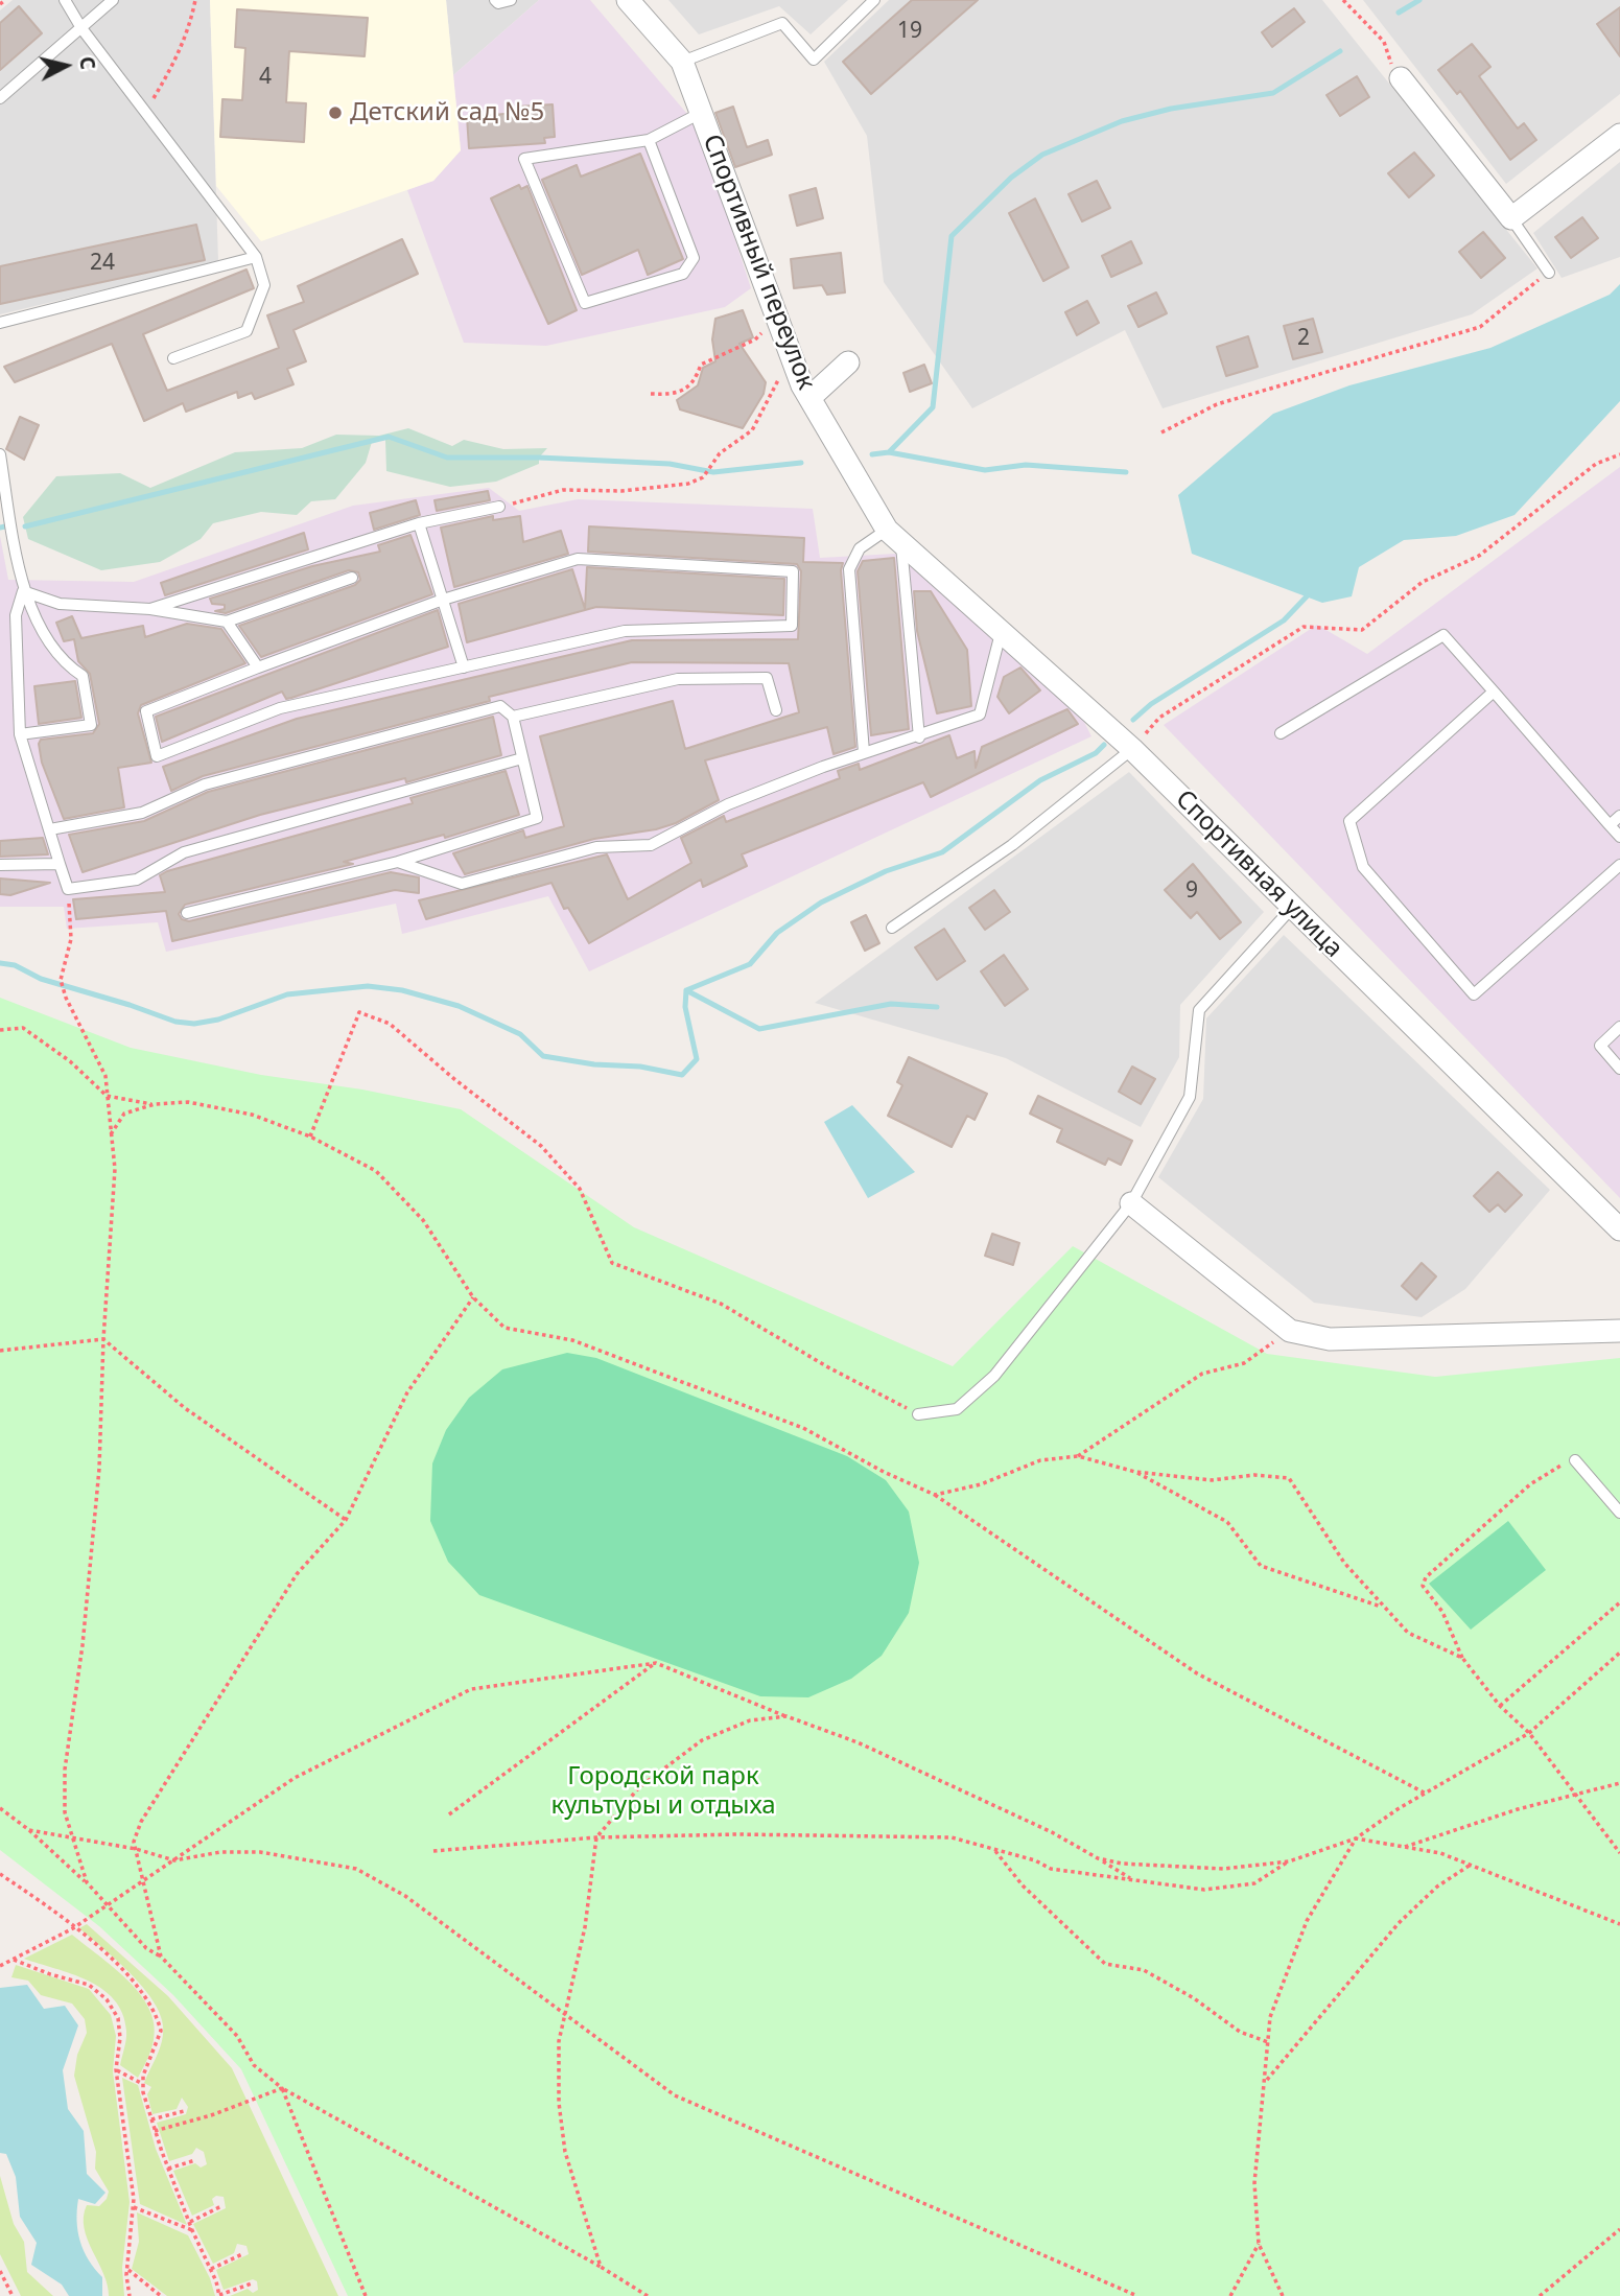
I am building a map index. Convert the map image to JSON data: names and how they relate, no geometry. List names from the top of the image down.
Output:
{
  "streets": {
    "street": ["Спортивный переулок", "Спортивная улица"]
  },
  "crossings": [
    ["Спортивный переулок", "Спортивная улица"]
  ],
  "parks": ["Городской парк культуры и отдыха"],
  "places": ["Детский сад №5"],
  "house_numbers": [
    "19",
    "4",
    "24",
    "2",
    "9"
  ],
  "north": "right"
}
